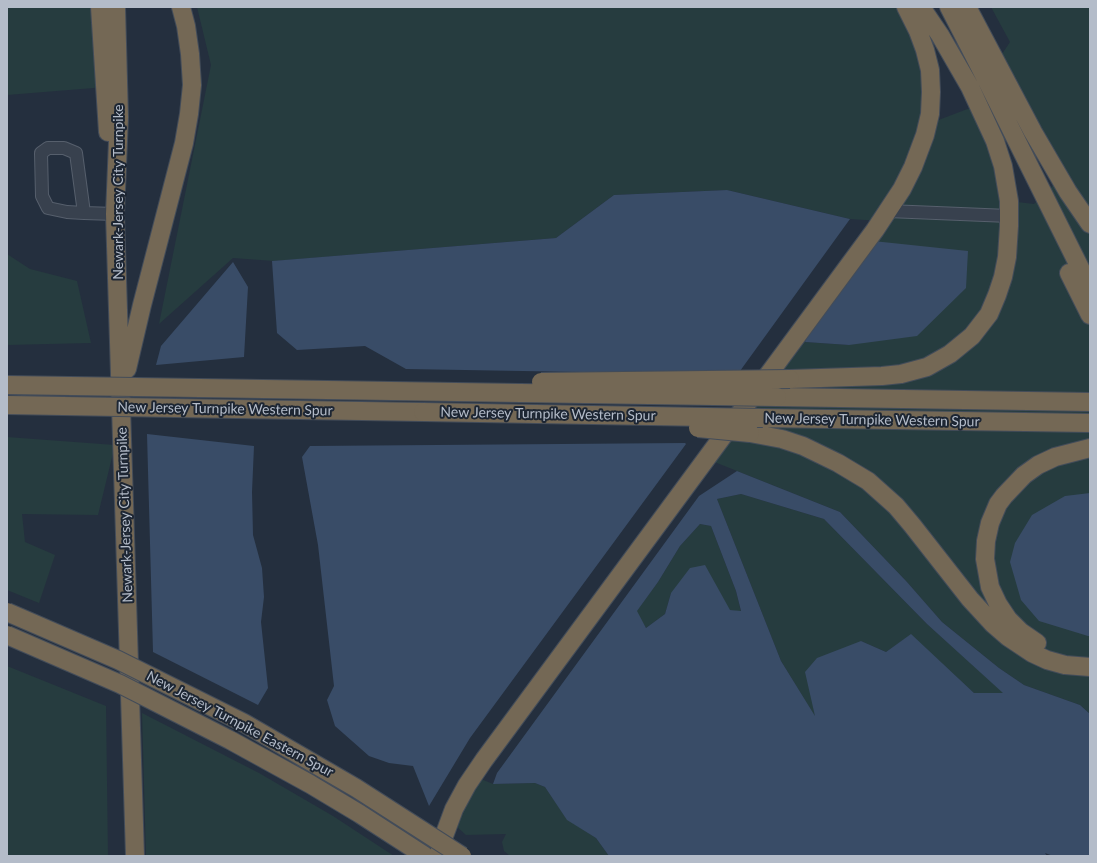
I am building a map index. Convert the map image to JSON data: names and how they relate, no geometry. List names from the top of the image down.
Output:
{
  "streets": {
    "highway": ["Newark-Jersey City Turnpike", "New Jersey Turnpike Western Spur", "New Jersey Turnpike Eastern Spur"]
  }
}
